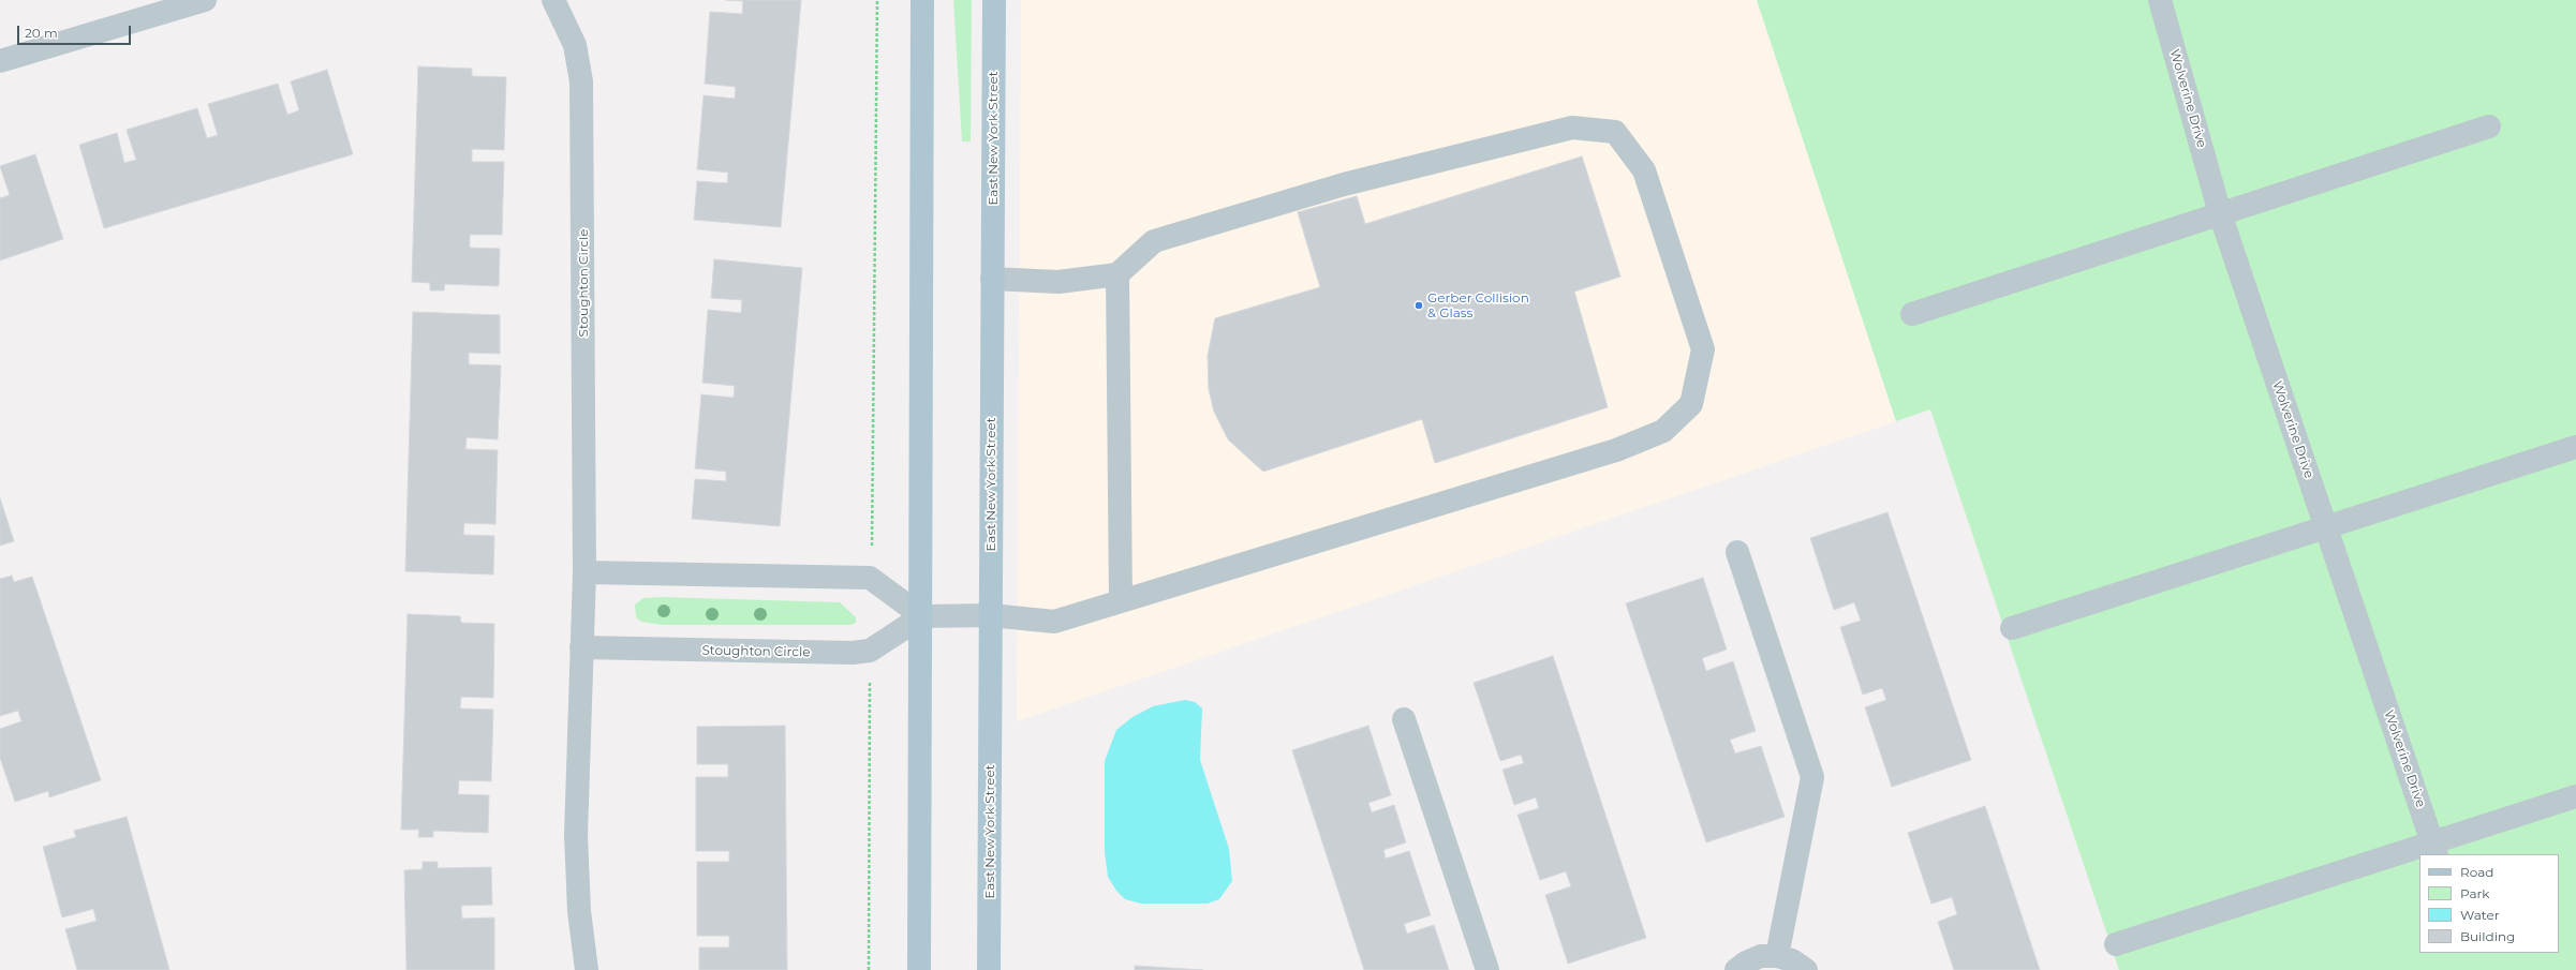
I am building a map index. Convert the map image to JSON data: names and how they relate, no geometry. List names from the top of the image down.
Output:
{
  "streets": {
    "main road": ["East New York Street"],
    "street": ["Wolverine Drive", "Stoughton Circle"]
  },
  "places": ["Gerber Collision & Glass"],
  "legend": [
    "Road",
    "Park",
    "Water",
    "Building"
  ],
  "scale_bar": "20 m"
}
